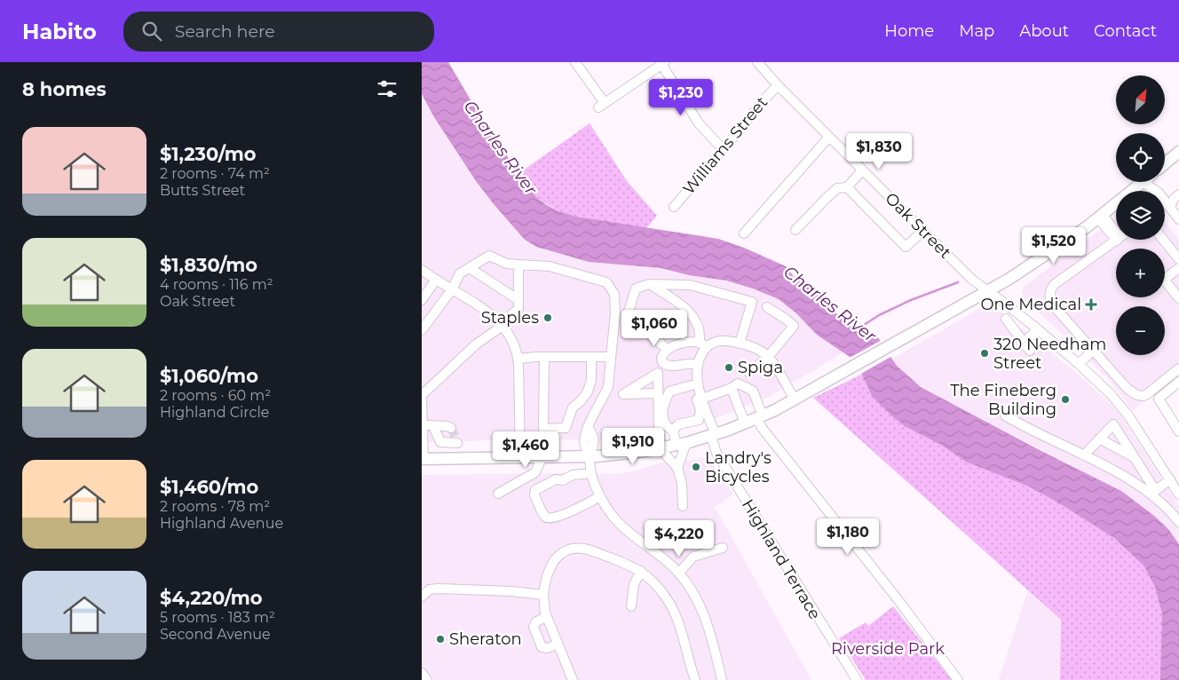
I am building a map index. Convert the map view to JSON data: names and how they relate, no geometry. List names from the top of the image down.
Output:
{
  "streets": {
    "street": ["Williams Street", "Oak Street", "Highland Terrace"]
  },
  "crossings": [
    ["Williams Street", "Oak Street"]
  ],
  "water": ["Charles River"],
  "parks": ["Riverside Park"],
  "places": {
    "health": ["One Medical"],
    "other": [
      "Staples",
      "320 Needham Street",
      "Spiga",
      "The Fineberg Building",
      "Landry's Bicycles",
      "Sheraton"
    ]
  },
  "north": "top right",
  "page": {
    "header": "Habito",
    "search": "Search here",
    "nav": [
      "Home",
      "Map",
      "About",
      "Contact"
    ],
    "heading": "8 homes",
    "map_buttons": ["+", "−"],
    "price": [
      "$1,230",
      "$1,830",
      "$1,520",
      "$1,060",
      "$1,910",
      "$1,460",
      "$1,180",
      "$4,220"
    ],
    "list": [
      {
        "name": "$1,230/mo",
        "note": "2 rooms · 74 m² · Butts Street"
      },
      {
        "name": "$1,830/mo",
        "note": "4 rooms · 116 m² · Oak Street"
      },
      {
        "name": "$1,060/mo",
        "note": "2 rooms · 60 m² · Highland Circle"
      },
      {
        "name": "$1,460/mo",
        "note": "2 rooms · 78 m² · Highland Avenue"
      },
      {
        "name": "$4,220/mo",
        "note": "5 rooms · 183 m² · Second Avenue"
      }
    ]
  }
}
